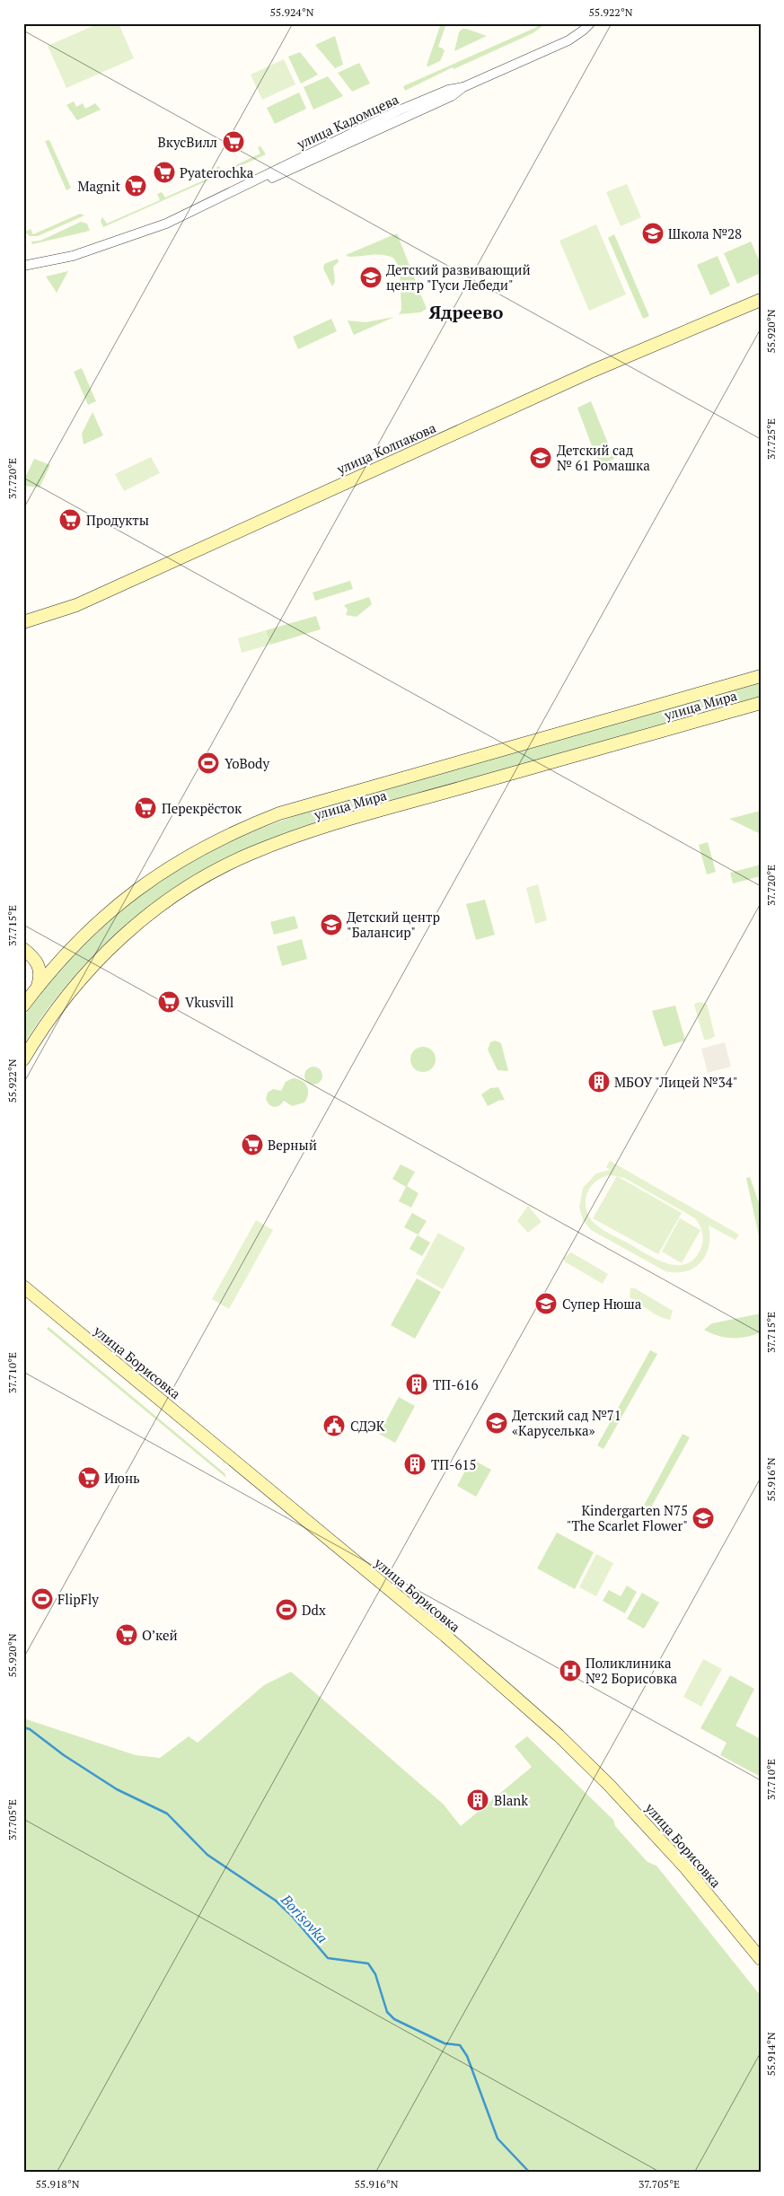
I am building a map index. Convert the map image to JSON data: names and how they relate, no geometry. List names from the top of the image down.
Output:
{
  "streets": {
    "street": [
      "улица Кадомцева",
      "улица Колпакова",
      "улица Мира",
      "улица Борисовка"
    ]
  },
  "districts": ["Ядреево"],
  "water": ["Borisovka"],
  "places": {
    "supermarket": [
      "ВкусВилл",
      "Pyaterochka",
      "Magnit",
      "Продукты",
      "Перекрёсток",
      "Vkusvill",
      "Верный",
      "Июнь",
      "О’кей"
    ],
    "school or university": [
      "Школа №28",
      "Детский развивающий центр \"Гуси Лебеди\"",
      "Детский сад № 61 Ромашка",
      "Детский центр \"Балансир\"",
      "Супер Нюша",
      "Детский сад №71 «Каруселька»",
      "Kindergarten N75 \"The Scarlet Flower\""
    ],
    "sports": ["YoBody", "FlipFly", "Ddx"],
    "building": [
      "МБОУ \"Лицей №34\"",
      "ТП-616",
      "ТП-615",
      "Blank"
    ],
    "public building": ["СДЭК"],
    "hospital": ["Поликлиника №2 Борисовка"]
  },
  "coordinates": [
    "55.924°N",
    "55.922°N",
    "55.920°N",
    "37.725°E",
    "37.720°E",
    "37.715°E",
    "37.710°E",
    "55.916°N",
    "37.705°E",
    "55.914°N",
    "55.918°N"
  ]
}
